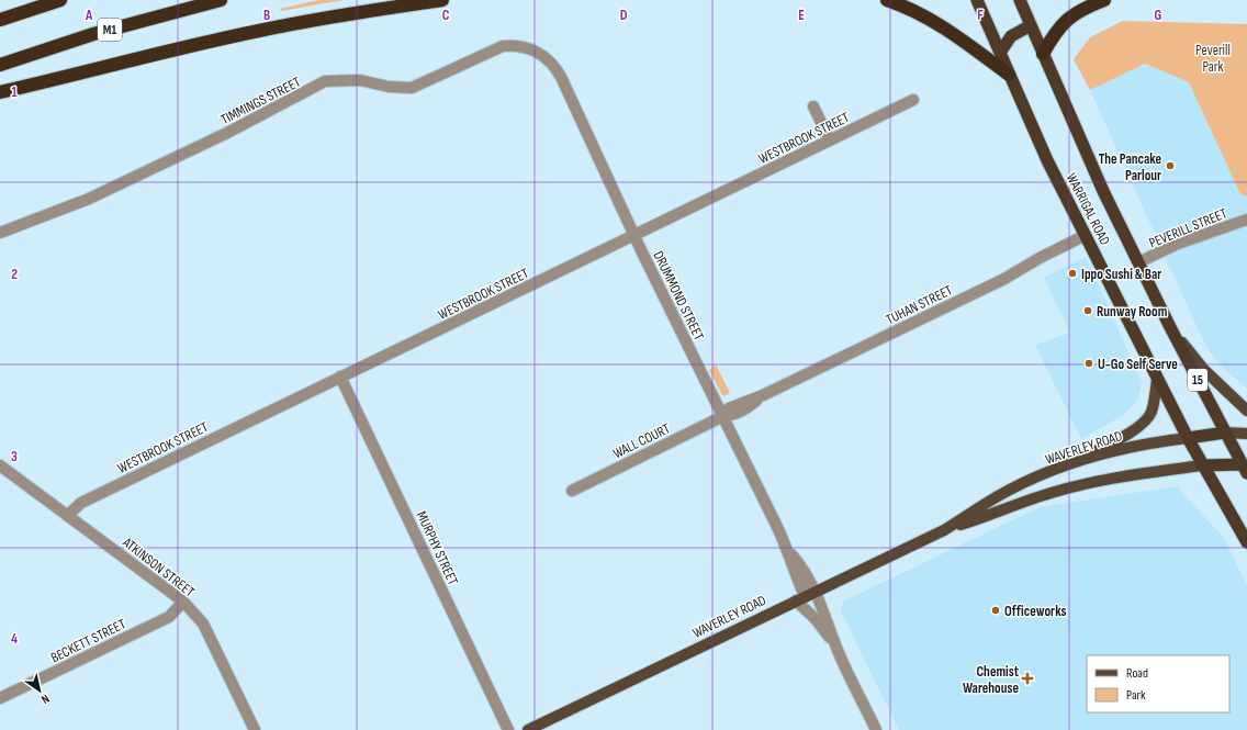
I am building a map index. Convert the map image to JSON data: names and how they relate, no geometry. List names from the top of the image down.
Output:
{
  "streets": {
    "highway": [
      "M1",
      "WARRIGAL ROAD",
      "15",
      "WAVERLEY ROAD"
    ],
    "street": [
      "TIMMINGS STREET",
      "WESTBROOK STREET",
      "PEVERILL STREET",
      "DRUMMOND STREET",
      "TUHAN STREET",
      "WALL COURT",
      "MURPHY STREET",
      "ATKINSON STREET",
      "BECKETT STREET"
    ]
  },
  "crossings": [
    ["TIMMINGS STREET", "DRUMMOND STREET"],
    ["WESTBROOK STREET", "DRUMMOND STREET"],
    ["WESTBROOK STREET", "MURPHY STREET"],
    ["WESTBROOK STREET", "ATKINSON STREET"],
    ["WARRIGAL ROAD", "PEVERILL STREET"],
    ["WARRIGAL ROAD", "TUHAN STREET"],
    ["WARRIGAL ROAD", "WAVERLEY ROAD"],
    ["DRUMMOND STREET", "TUHAN STREET"],
    ["DRUMMOND STREET", "WALL COURT"],
    ["DRUMMOND STREET", "WAVERLEY ROAD"],
    ["TUHAN STREET", "WALL COURT"],
    ["ATKINSON STREET", "BECKETT STREET"]
  ],
  "parks": ["Peverill Park"],
  "places": {
    "other": [
      "The Pancake Parlour",
      "Ippo Sushi & Bar",
      "Runway Room",
      "U-Go Self Serve",
      "Officeworks"
    ],
    "health": ["Chemist Warehouse"]
  },
  "legend": ["Road", "Park"],
  "north": "bottom right",
  "grid": {
    "columns": [
      "A",
      "B",
      "C",
      "D",
      "E",
      "F",
      "G"
    ],
    "rows": [
      "1",
      "2",
      "3",
      "4"
    ]
  }
}
